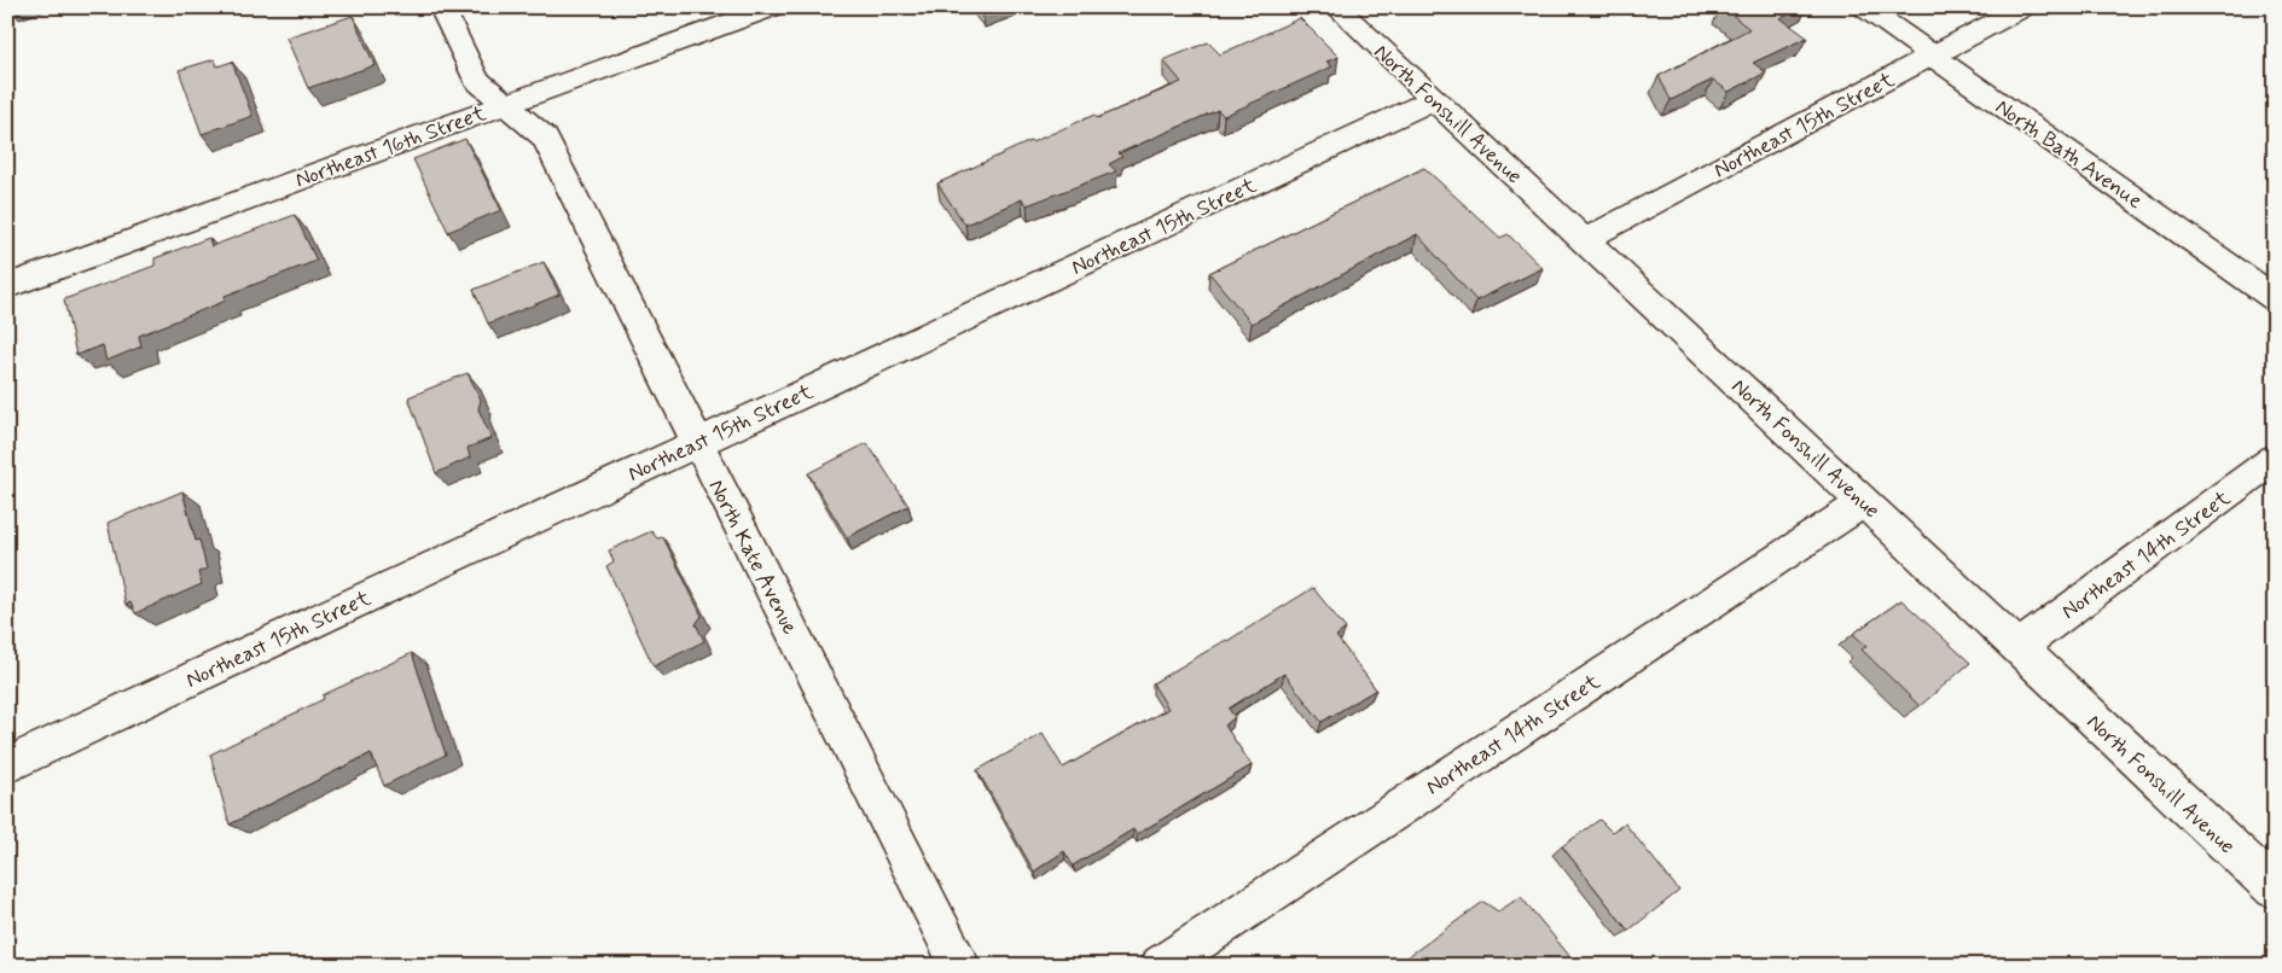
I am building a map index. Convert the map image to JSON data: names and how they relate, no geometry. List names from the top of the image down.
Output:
{
  "streets": {
    "street": [
      "North Fonshill Avenue",
      "Northeast 15th Street",
      "Northeast 16th Street",
      "North Bath Avenue",
      "Northeast 14th Street",
      "North Kate Avenue"
    ]
  },
  "crossings": [
    ["North Fonshill Avenue", "Northeast 15th Street"],
    ["North Fonshill Avenue", "Northeast 14th Street"],
    ["Northeast 15th Street", "North Bath Avenue"],
    ["Northeast 15th Street", "North Kate Avenue"],
    ["Northeast 16th Street", "North Kate Avenue"]
  ]
}
